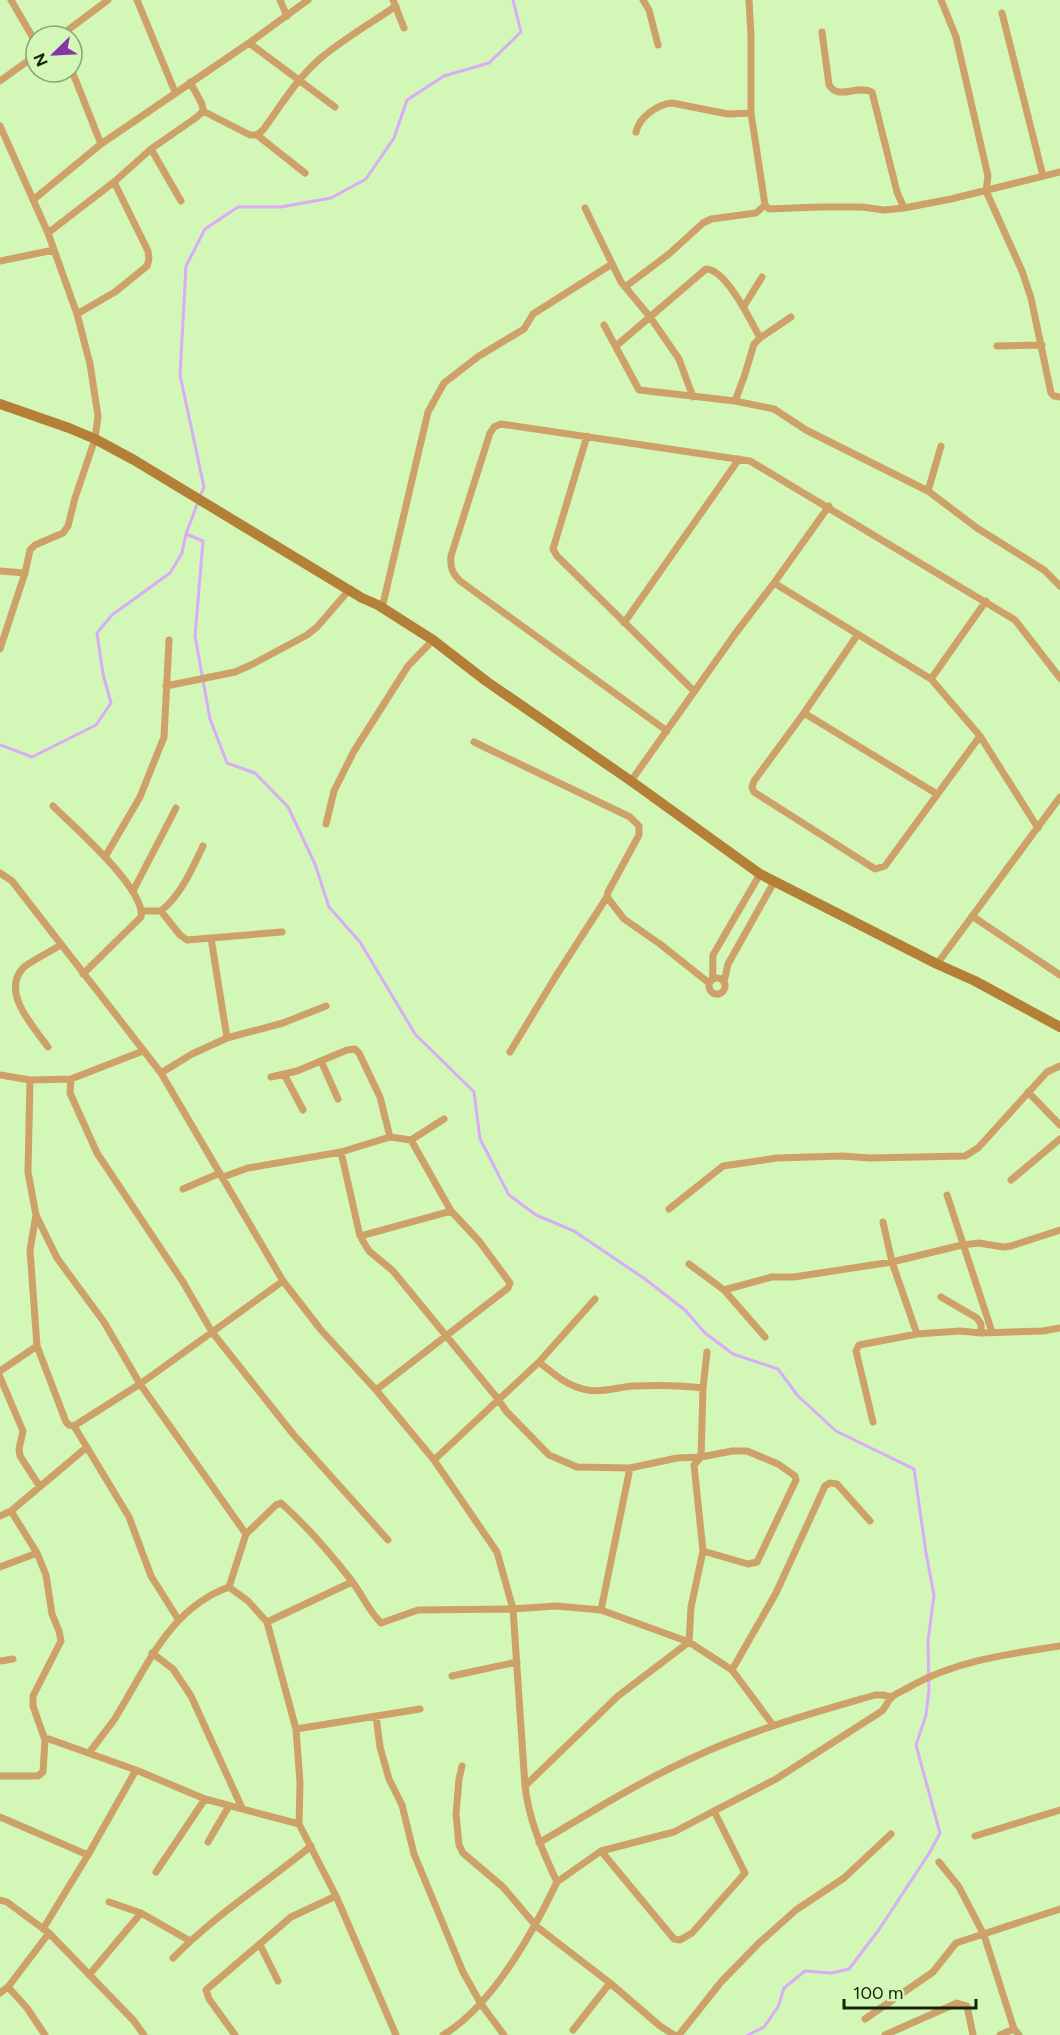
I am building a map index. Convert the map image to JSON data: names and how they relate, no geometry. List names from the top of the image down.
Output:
{
  "scale_bar": "100 m",
  "north": "bottom left"
}
